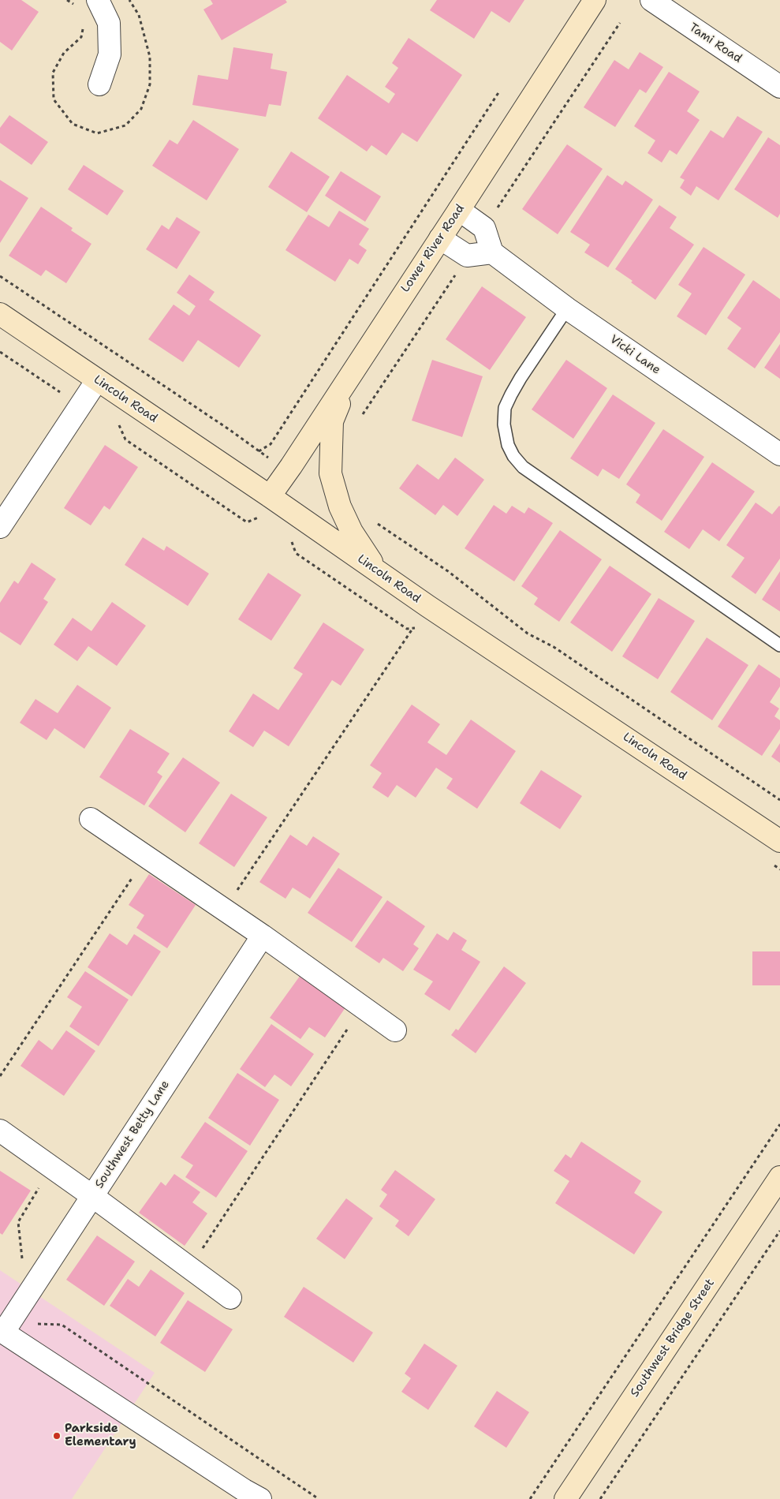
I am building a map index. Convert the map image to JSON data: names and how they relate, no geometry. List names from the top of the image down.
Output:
{
  "streets": {
    "street": [
      "Tami Road",
      "Lower River Road",
      "Vicki Lane",
      "Lincoln Road",
      "Southwest Betty Lane",
      "Southwest Bridge Street"
    ]
  },
  "crossings": [
    ["Lower River Road", "Lincoln Road"]
  ],
  "places": ["Parkside Elementary"]
}
